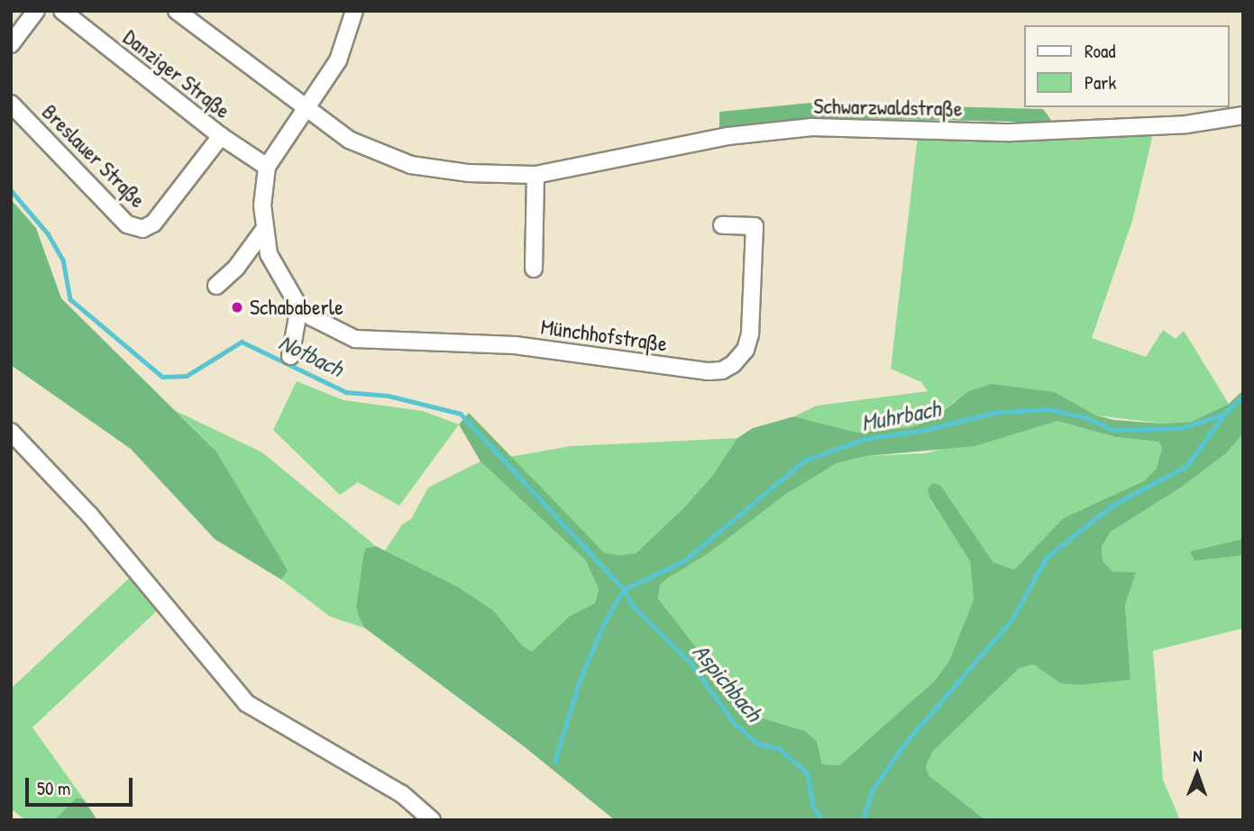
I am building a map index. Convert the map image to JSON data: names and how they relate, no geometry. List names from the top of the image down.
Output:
{
  "streets": {
    "street": [
      "Danziger Straße",
      "Schwarzwaldstraße",
      "Breslauer Straße",
      "Münchhofstraße"
    ]
  },
  "crossings": [
    ["Danziger Straße", "Breslauer Straße"]
  ],
  "water": ["Notbach", "Muhrbach", "Aspichbach"],
  "places": ["Schababerle"],
  "legend": ["Road", "Park"],
  "scale_bar": "50 m",
  "north": "top"
}
